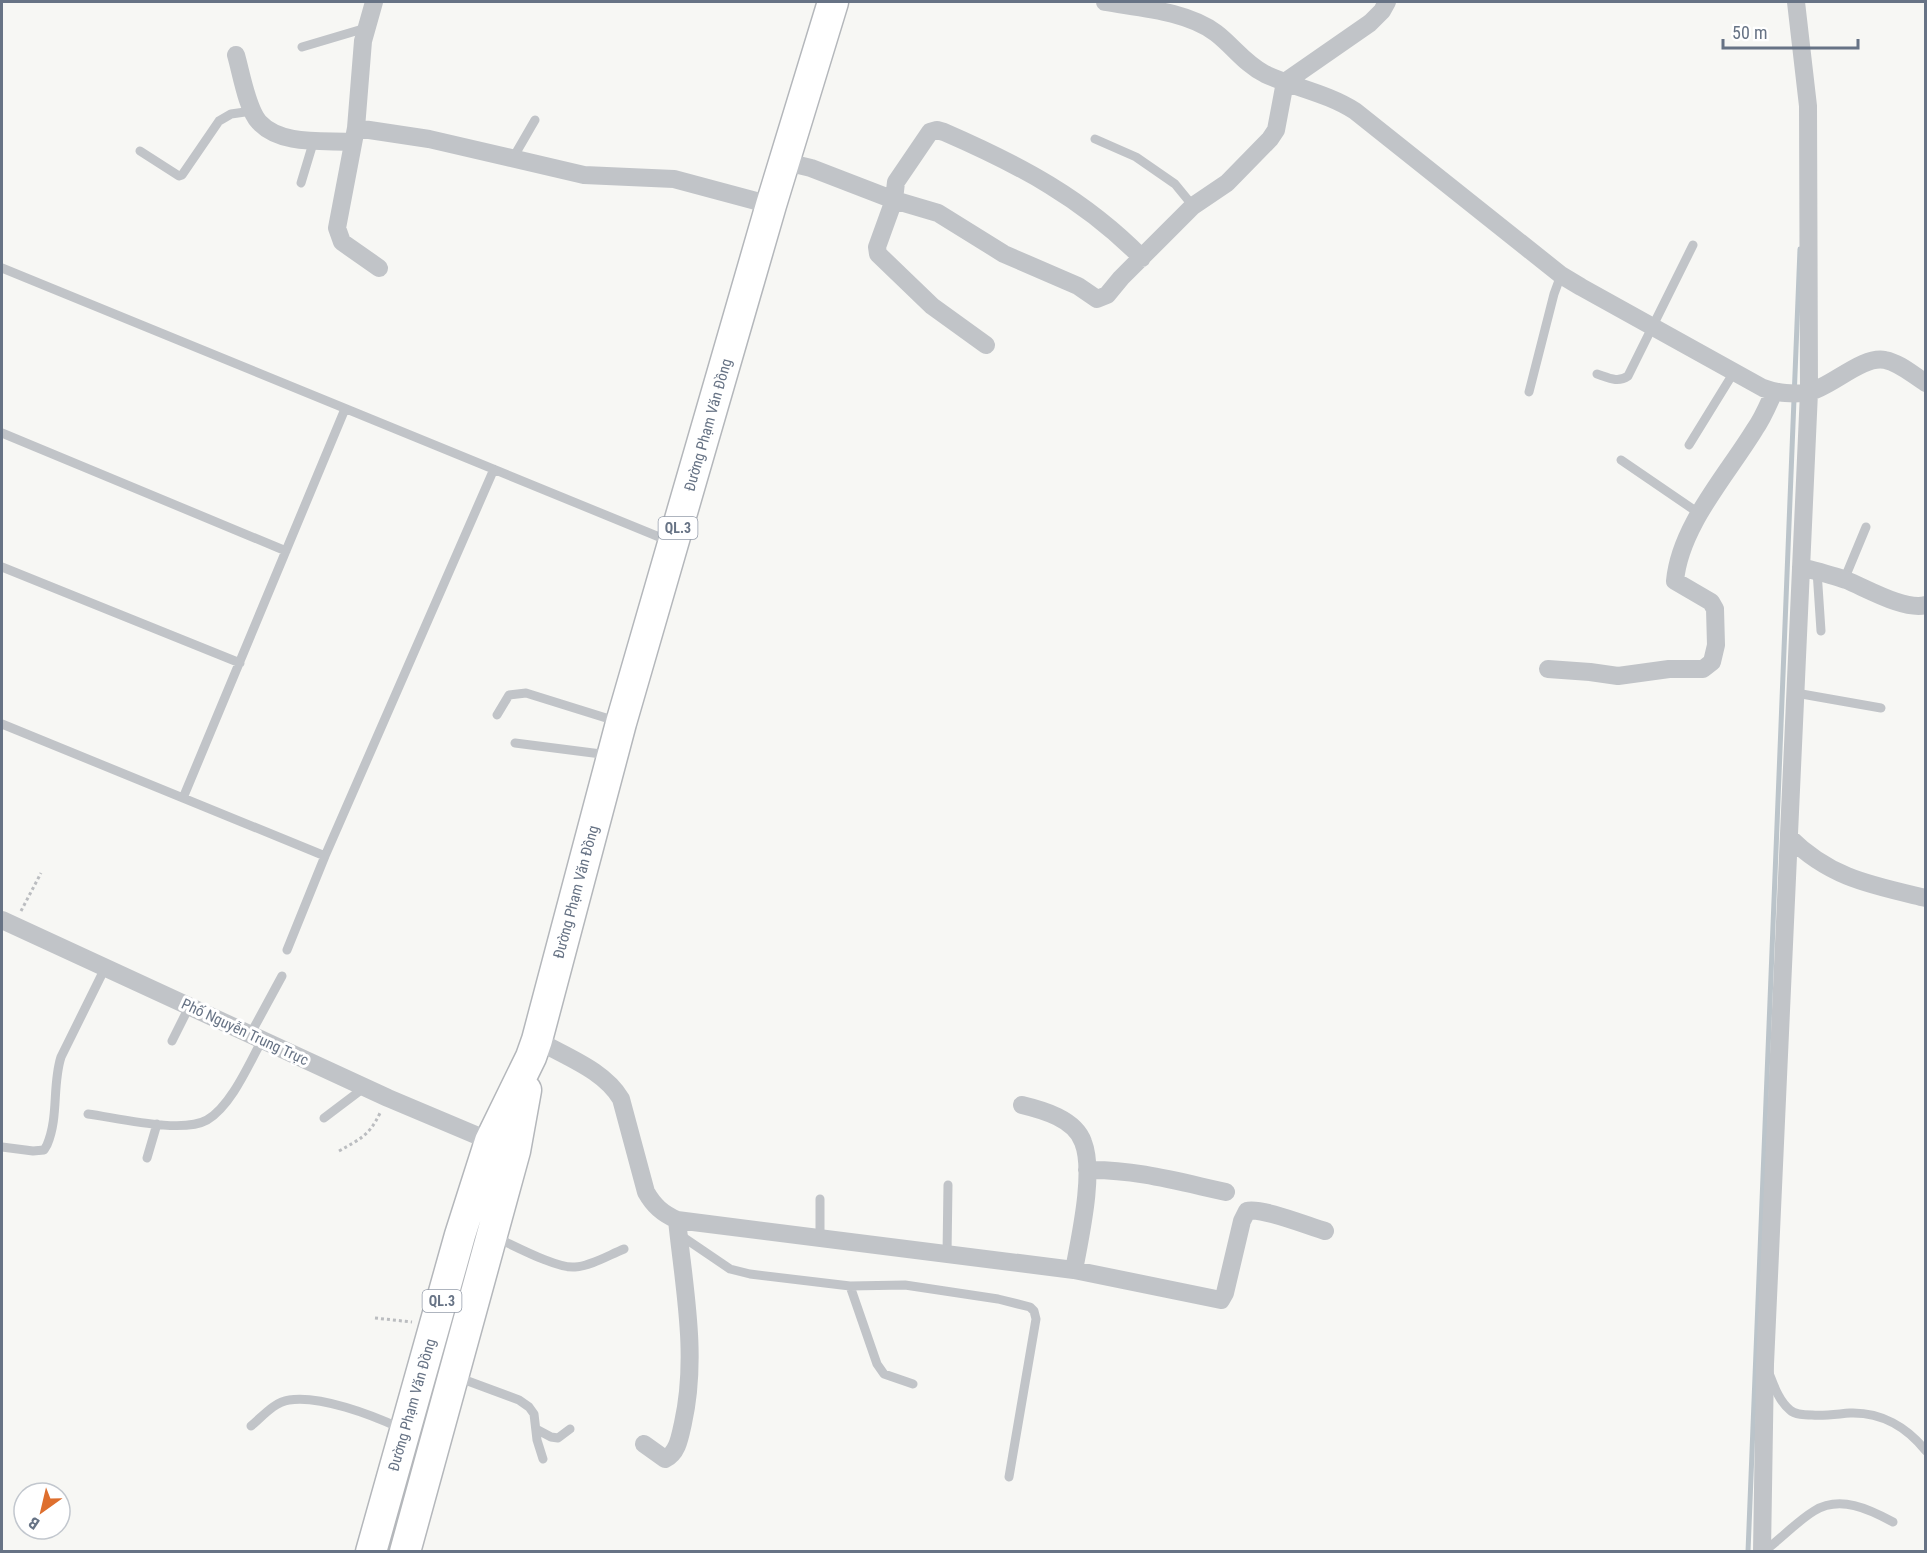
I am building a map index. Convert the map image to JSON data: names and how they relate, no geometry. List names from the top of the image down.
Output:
{
  "streets": {
    "highway": ["Đường Phạm Văn Đồng", "QL.3"],
    "street": ["Phố Nguyễn Trung Trực"]
  },
  "crossings": [
    ["Đường Phạm Văn Đồng", "Phố Nguyễn Trung Trực"]
  ],
  "scale_bar": "50 m",
  "north": "bottom left"
}
